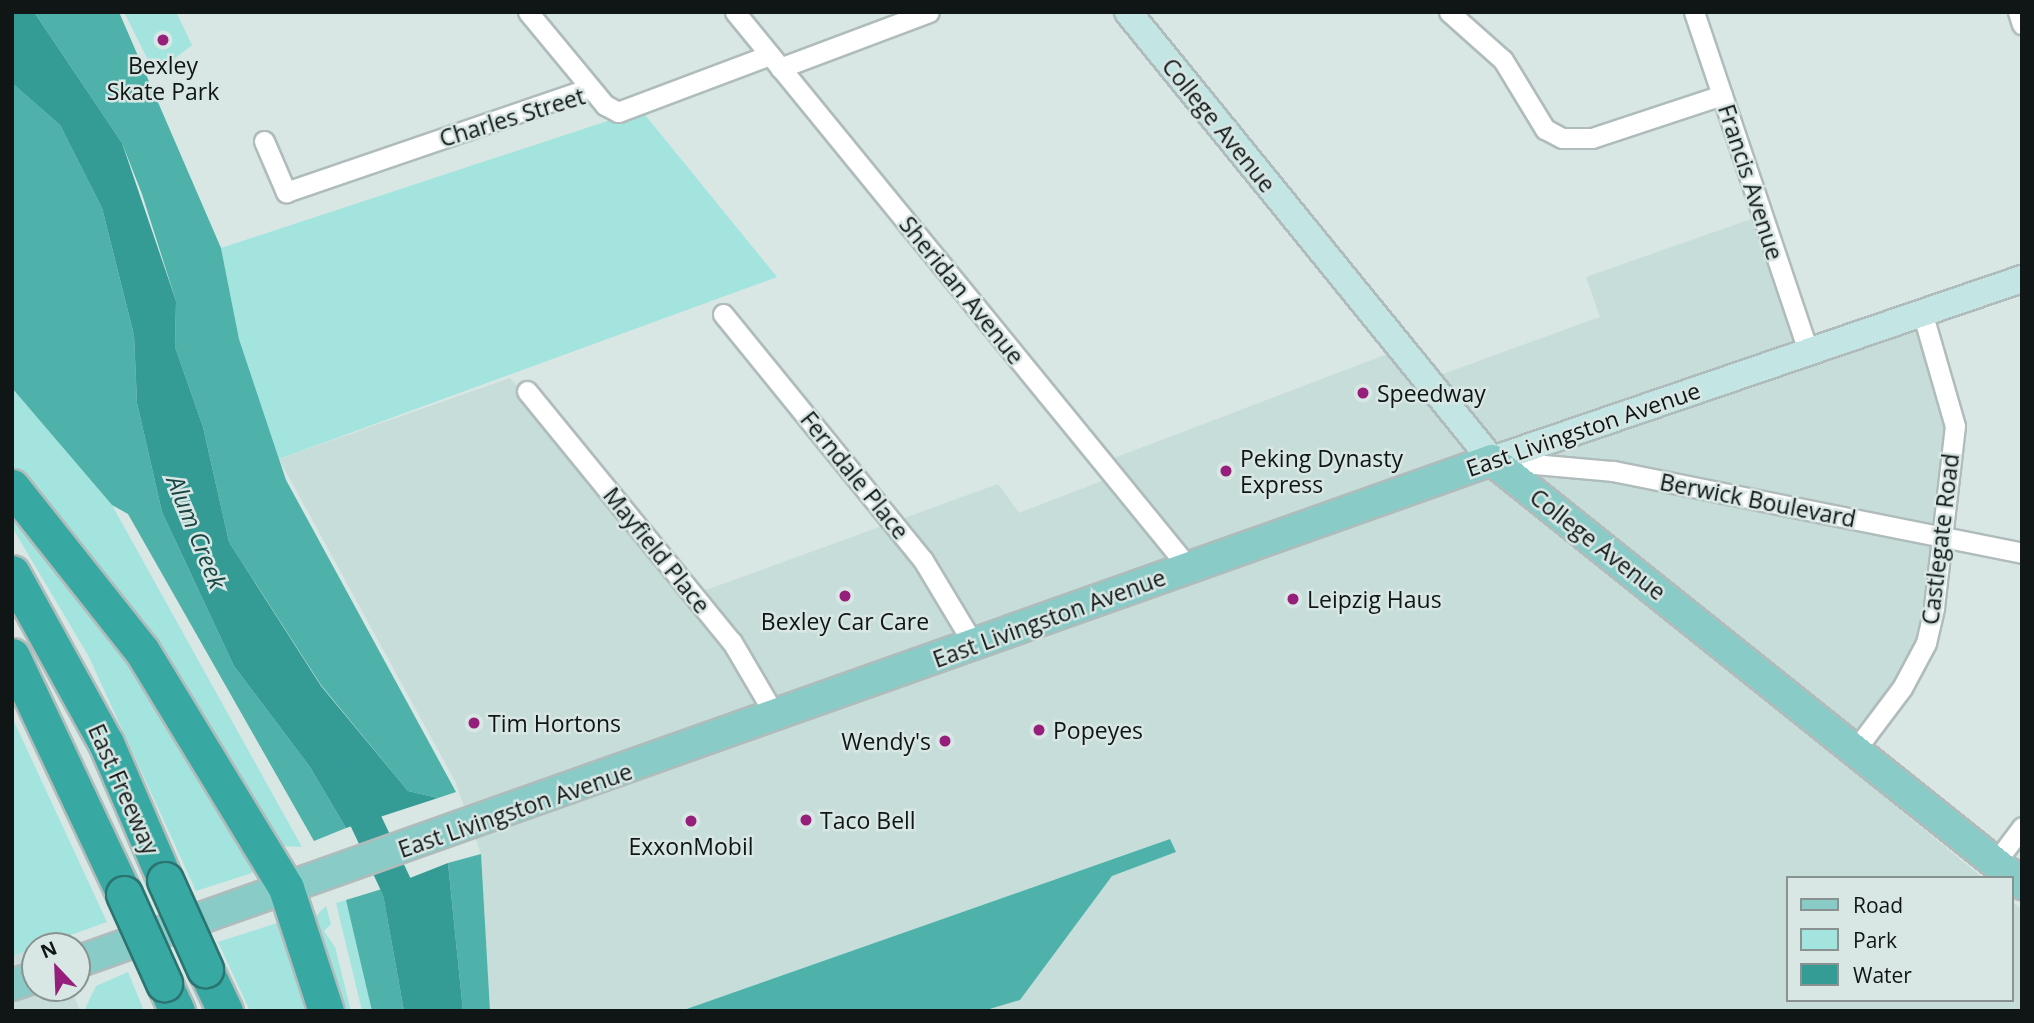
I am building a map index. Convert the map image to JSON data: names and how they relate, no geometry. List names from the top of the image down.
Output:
{
  "streets": {
    "highway": ["East Freeway"],
    "main road": ["College Avenue", "East Livingston Avenue"],
    "street": [
      "Charles Street",
      "Francis Avenue",
      "Sheridan Avenue",
      "Ferndale Place",
      "Berwick Boulevard",
      "Castlegate Road",
      "Mayfield Place"
    ]
  },
  "crossings": [
    ["Charles Street", "Sheridan Avenue"],
    ["College Avenue", "East Livingston Avenue"],
    ["College Avenue", "Berwick Boulevard"],
    ["College Avenue", "Castlegate Road"],
    ["Francis Avenue", "East Livingston Avenue"],
    ["Sheridan Avenue", "East Livingston Avenue"],
    ["East Livingston Avenue", "Ferndale Place"],
    ["East Livingston Avenue", "Berwick Boulevard"],
    ["East Livingston Avenue", "Castlegate Road"],
    ["East Livingston Avenue", "Mayfield Place"],
    ["Berwick Boulevard", "Castlegate Road"]
  ],
  "water": ["Alum Creek"],
  "places": [
    "Bexley Skate Park",
    "Speedway",
    "Peking Dynasty Express",
    "Bexley Car Care",
    "Leipzig Haus",
    "Tim Hortons",
    "Popeyes",
    "Wendy's",
    "Taco Bell",
    "ExxonMobil"
  ],
  "legend": ["Road", "Park", "Water"],
  "north": "top left"
}
